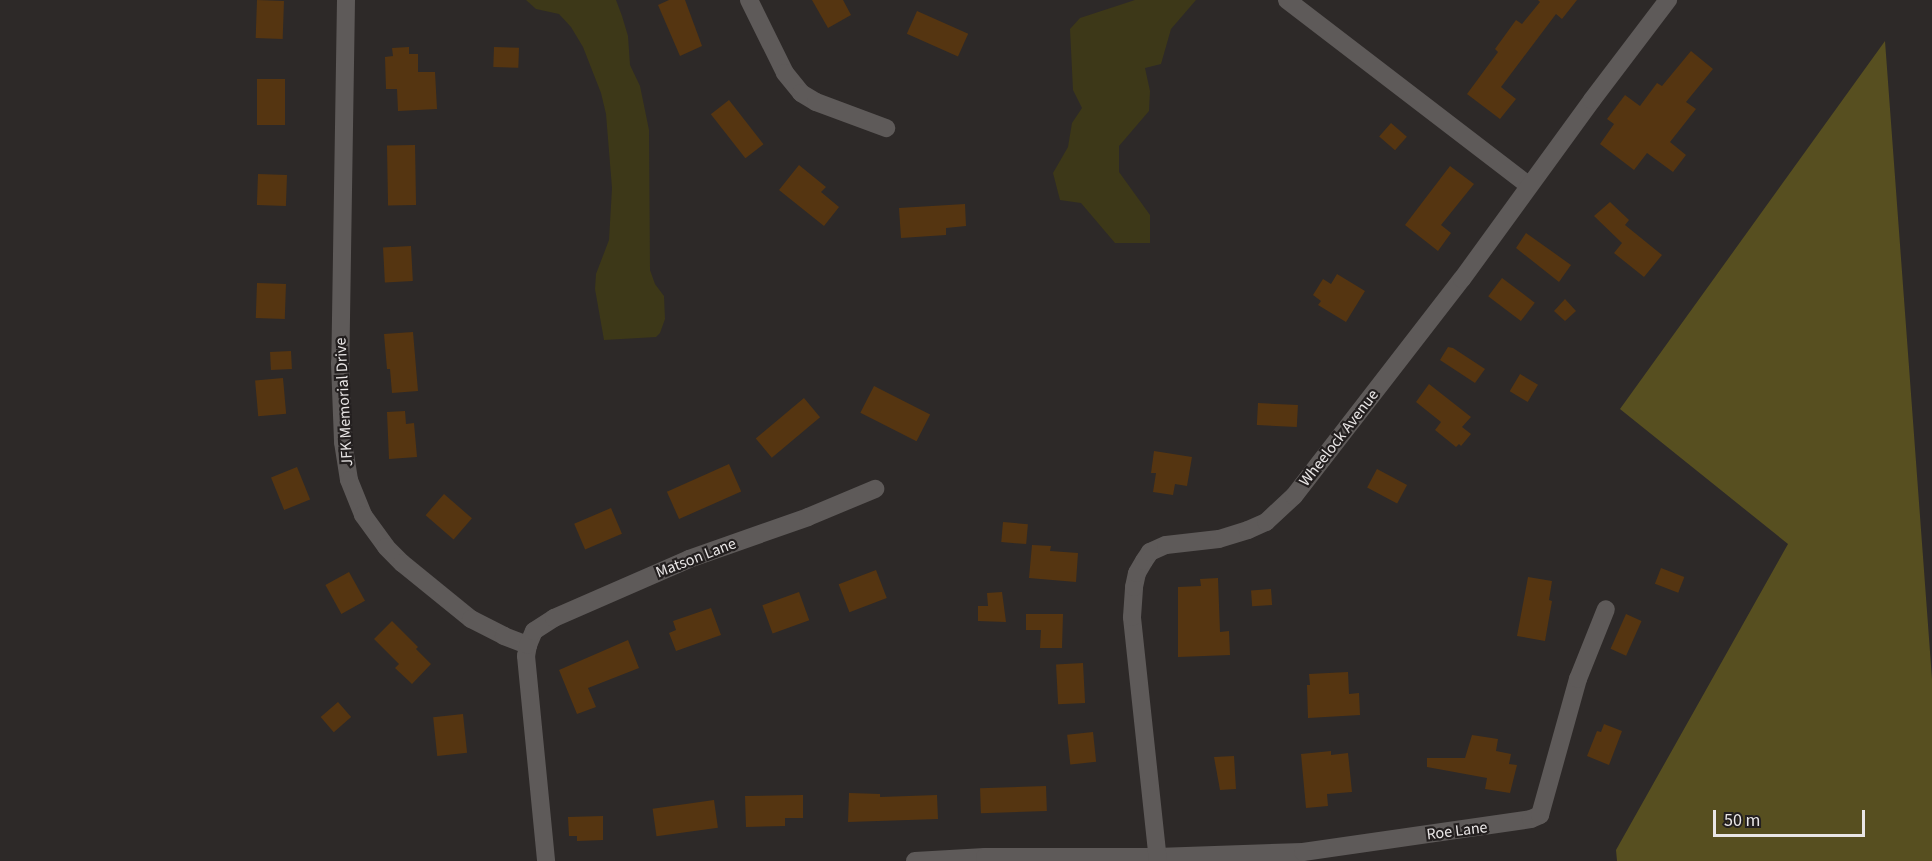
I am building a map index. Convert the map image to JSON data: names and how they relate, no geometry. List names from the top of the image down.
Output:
{
  "streets": {
    "street": [
      "JFK Memorial Drive",
      "Wheelock Avenue",
      "Matson Lane",
      "Roe Lane"
    ]
  },
  "crossings": [
    ["JFK Memorial Drive", "Matson Lane"],
    ["Wheelock Avenue", "Roe Lane"]
  ],
  "scale_bar": "50 m"
}
